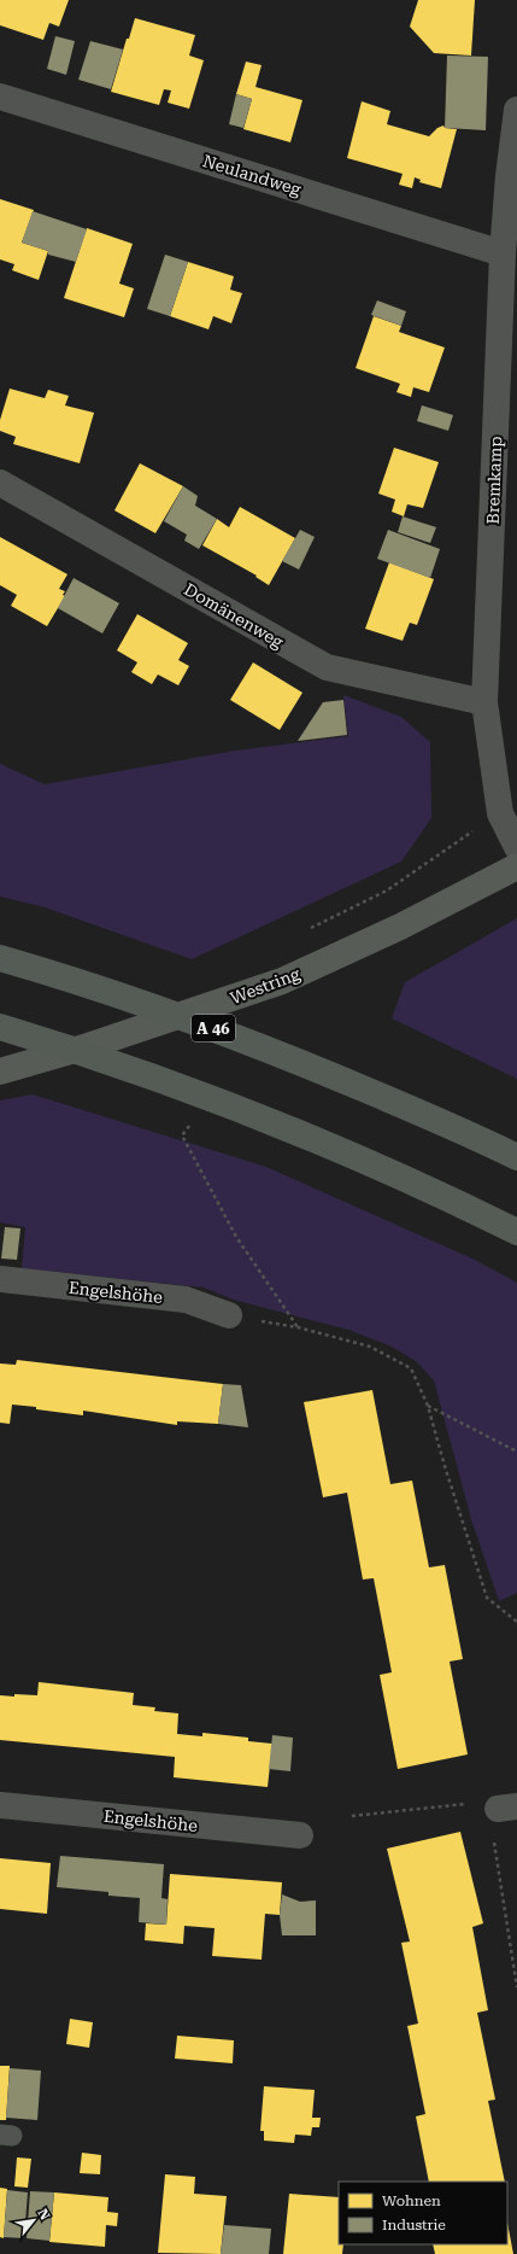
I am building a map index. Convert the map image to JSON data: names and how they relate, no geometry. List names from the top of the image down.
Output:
{
  "streets": {
    "highway": ["A 46"],
    "main road": ["Westring"],
    "street": [
      "Neulandweg",
      "Bremkamp",
      "Domänenweg",
      "Engelshöhe"
    ]
  },
  "crossings": [
    ["Neulandweg", "Bremkamp"],
    ["Bremkamp", "Domänenweg"]
  ],
  "legend": ["Wohnen", "Industrie"],
  "north": "top right"
}
